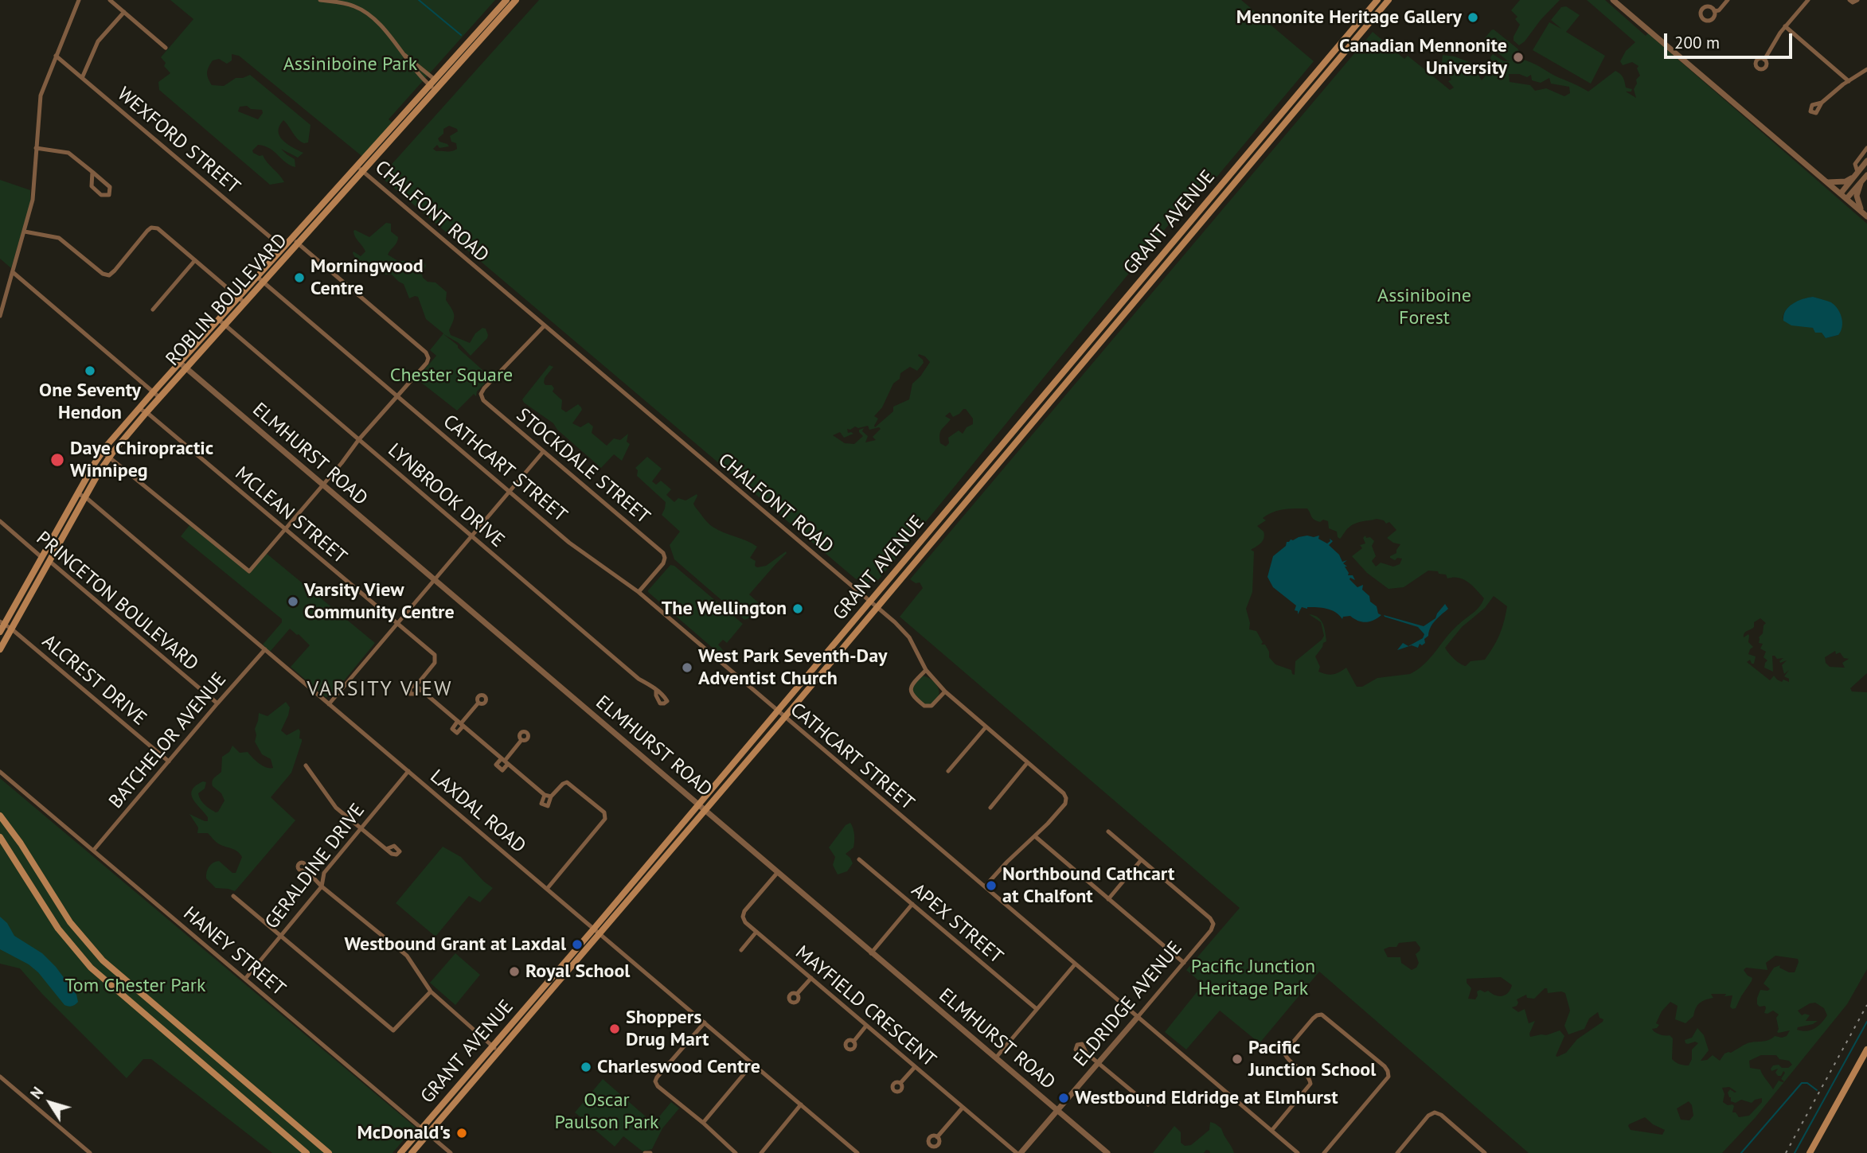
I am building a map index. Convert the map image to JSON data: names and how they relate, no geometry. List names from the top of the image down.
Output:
{
  "streets": {
    "main road": ["GRANT AVENUE", "ROBLIN BOULEVARD"],
    "street": [
      "WEXFORD STREET",
      "CHALFONT ROAD",
      "ELMHURST ROAD",
      "STOCKDALE STREET",
      "CATHCART STREET",
      "LYNBROOK DRIVE",
      "MCLEAN STREET",
      "PRINCETON BOULEVARD",
      "ALCREST DRIVE",
      "BATCHELOR AVENUE",
      "LAXDAL ROAD",
      "GERALDINE DRIVE",
      "APEX STREET",
      "HANEY STREET",
      "ELDRIDGE AVENUE",
      "MAYFIELD CRESCENT"
    ]
  },
  "crossings": [
    ["WEXFORD STREET", "ROBLIN BOULEVARD"],
    ["CHALFONT ROAD", "GRANT AVENUE"],
    ["CHALFONT ROAD", "ROBLIN BOULEVARD"],
    ["CHALFONT ROAD", "STOCKDALE STREET"],
    ["CHALFONT ROAD", "CATHCART STREET"],
    ["GRANT AVENUE", "ELMHURST ROAD"],
    ["GRANT AVENUE", "CATHCART STREET"],
    ["GRANT AVENUE", "LAXDAL ROAD"],
    ["GRANT AVENUE", "HANEY STREET"],
    ["ROBLIN BOULEVARD", "ELMHURST ROAD"],
    ["ROBLIN BOULEVARD", "CATHCART STREET"],
    ["ROBLIN BOULEVARD", "LYNBROOK DRIVE"],
    ["ROBLIN BOULEVARD", "MCLEAN STREET"],
    ["ROBLIN BOULEVARD", "PRINCETON BOULEVARD"],
    ["ROBLIN BOULEVARD", "ALCREST DRIVE"],
    ["ROBLIN BOULEVARD", "LAXDAL ROAD"],
    ["ELMHURST ROAD", "ELDRIDGE AVENUE"],
    ["ELMHURST ROAD", "MAYFIELD CRESCENT"],
    ["STOCKDALE STREET", "CATHCART STREET"],
    ["CATHCART STREET", "ELDRIDGE AVENUE"],
    ["PRINCETON BOULEVARD", "BATCHELOR AVENUE"],
    ["ALCREST DRIVE", "BATCHELOR AVENUE"],
    ["BATCHELOR AVENUE", "LAXDAL ROAD"],
    ["BATCHELOR AVENUE", "HANEY STREET"],
    ["LAXDAL ROAD", "GERALDINE DRIVE"],
    ["GERALDINE DRIVE", "HANEY STREET"],
    ["ELDRIDGE AVENUE", "MAYFIELD CRESCENT"]
  ],
  "districts": ["VARSITY VIEW"],
  "parks": [
    "Assiniboine Park",
    "Assiniboine Forest",
    "Chester Square",
    "Pacific Junction Heritage Park",
    "Tom Chester Park",
    "Oscar Paulson Park"
  ],
  "places": [
    "Mennonite Heritage Gallery",
    "Canadian Mennonite University",
    "Morningwood Centre",
    "One Seventy Hendon",
    "Daye Chiropractic Winnipeg",
    "Varsity View Community Centre",
    "The Wellington",
    "West Park Seventh-Day Adventist Church",
    "Northbound Cathcart at Chalfont",
    "Westbound Grant at Laxdal",
    "Royal School",
    "Shoppers Drug Mart",
    "Pacific Junction School",
    "Charleswood Centre",
    "Westbound Eldridge at Elmhurst",
    "McDonald's"
  ],
  "scale_bar": "200 m",
  "north": "top left"
}
